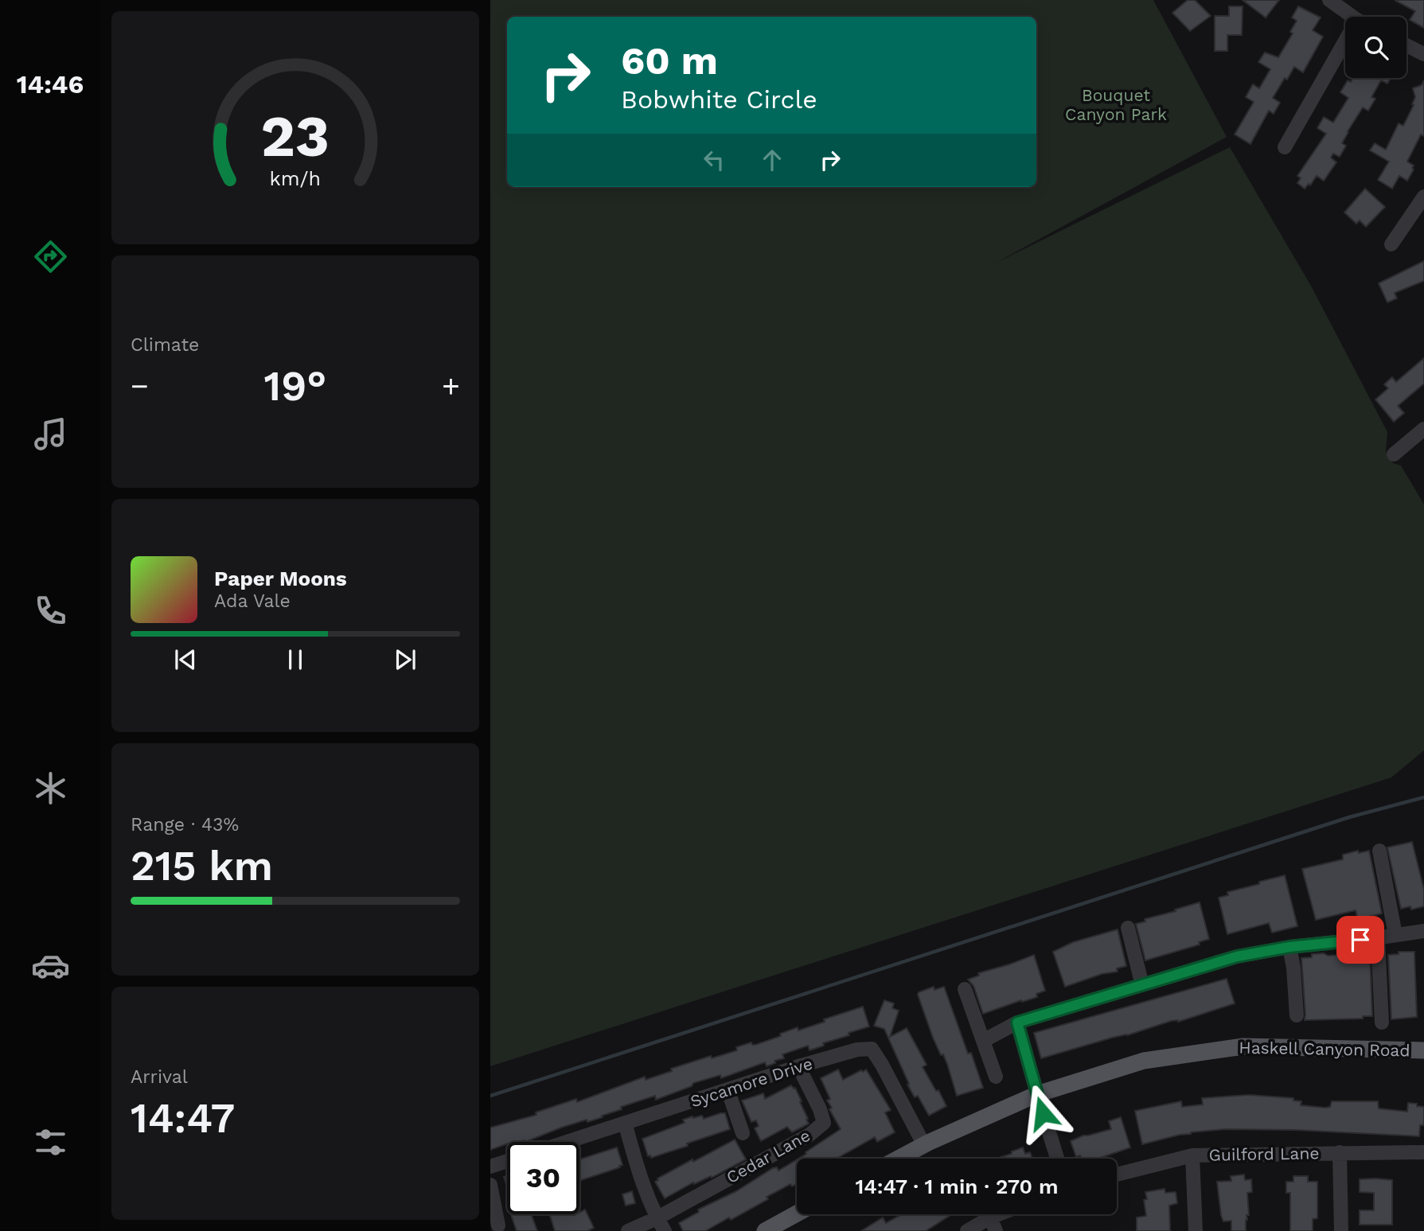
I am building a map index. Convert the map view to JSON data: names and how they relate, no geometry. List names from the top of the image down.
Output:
{
  "streets": {
    "main road": ["Haskell Canyon Road"],
    "street": ["Sycamore Drive", "Guilford Lane", "Cedar Lane"]
  },
  "crossings": [
    ["Haskell Canyon Road", "Sycamore Drive"],
    ["Sycamore Drive", "Cedar Lane"]
  ],
  "parks": ["Bouquet Canyon Park"],
  "page": {
    "tabs": "14:46",
    "turn": ["60 m", "Bobwhite Circle"],
    "tile": [
      "Climate",
      ["Range · 43%", "215 km"],
      ["Arrival", "14:47"]
    ],
    "heat": ["−", "19°", "+"],
    "song": ["Paper Moons", "Ada Vale"],
    "limit": "30",
    "trip": "14:47 · 1 min · 270 m",
    "gauge": ["23", "km/h"]
  }
}
